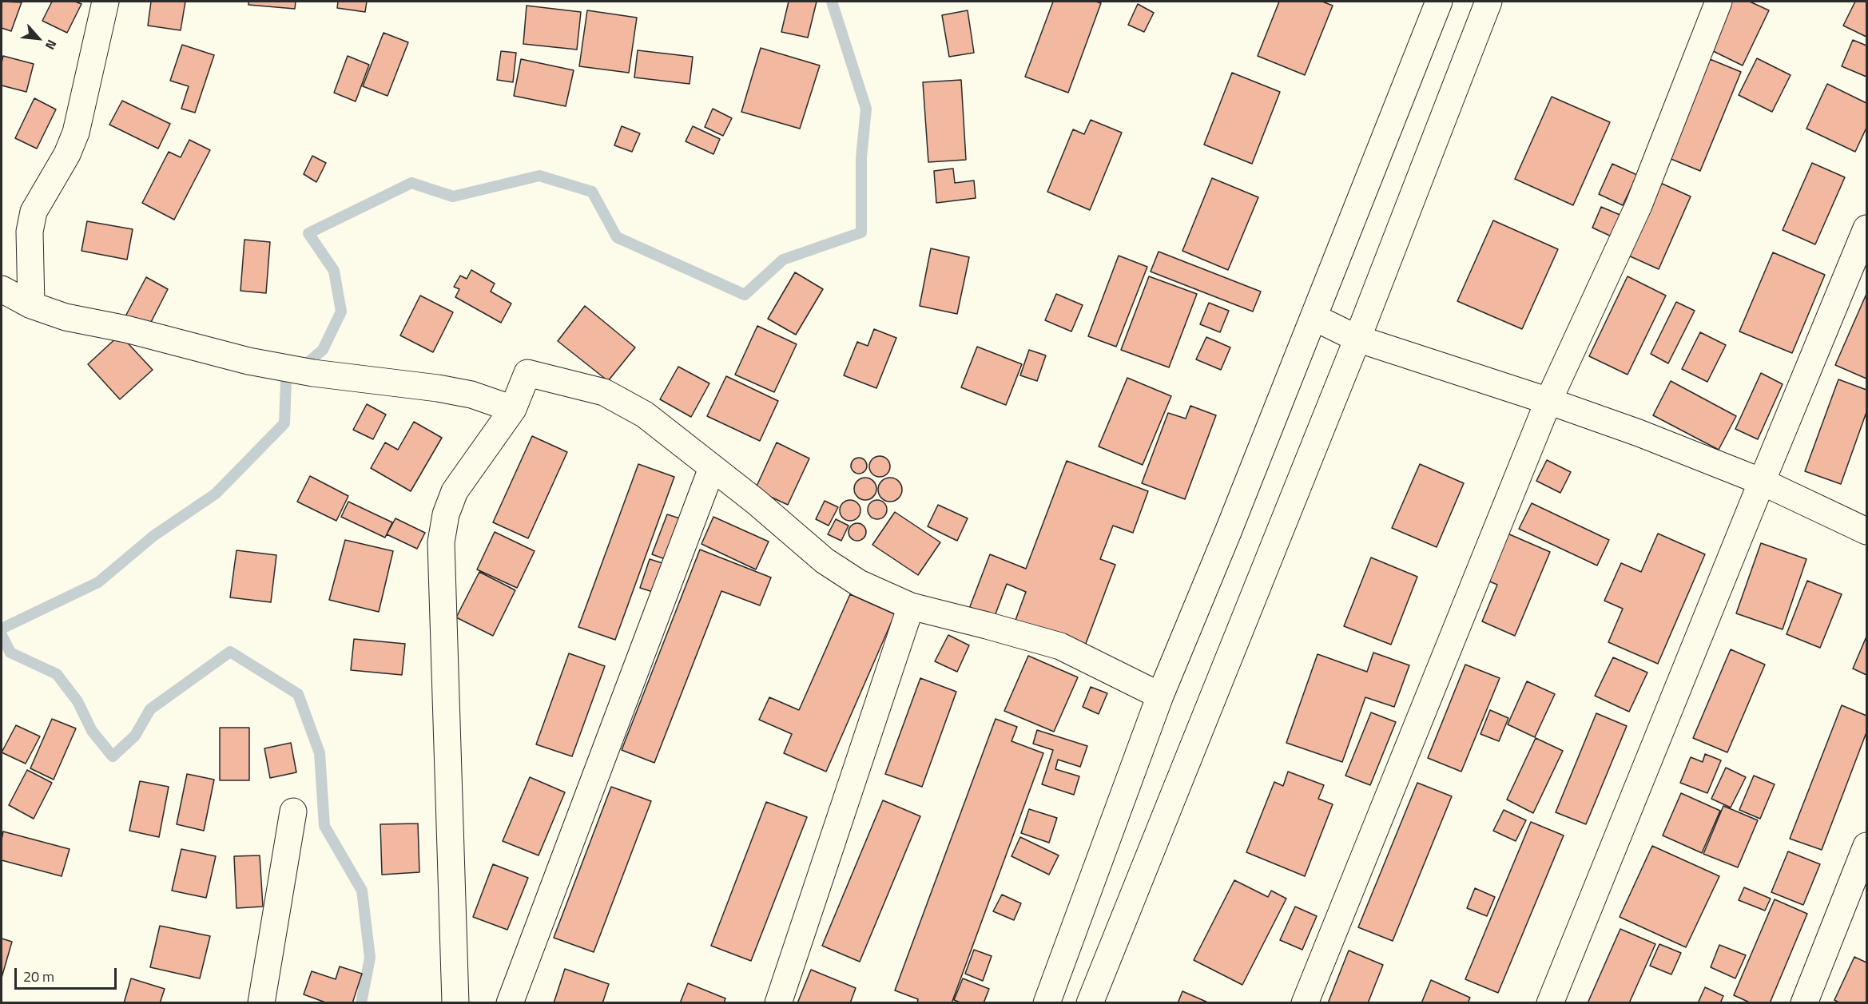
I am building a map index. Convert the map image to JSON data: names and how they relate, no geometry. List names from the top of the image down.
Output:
{
  "scale_bar": "20 m",
  "north": "bottom right"
}
